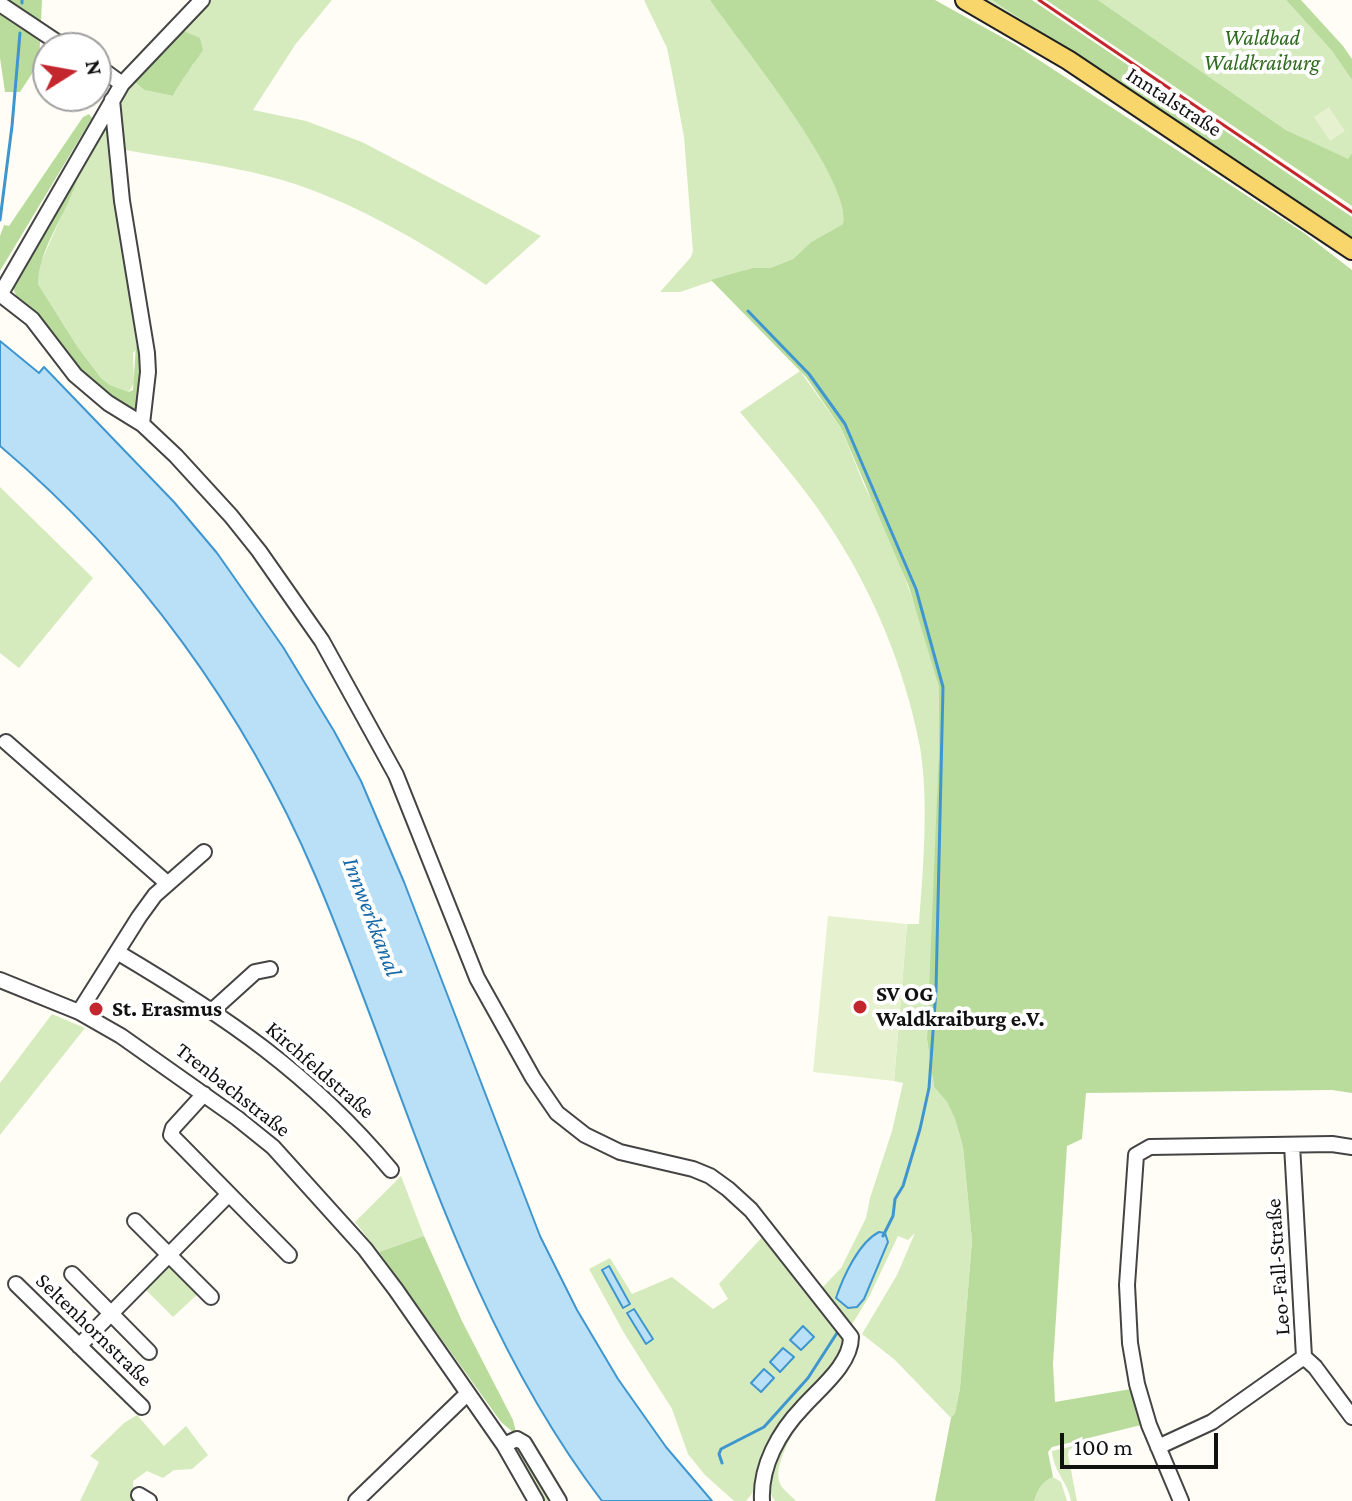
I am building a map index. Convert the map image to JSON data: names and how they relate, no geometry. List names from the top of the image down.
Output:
{
  "streets": {
    "main road": ["Inntalstraße"],
    "street": [
      "Kirchfeldstraße",
      "Trenbachstraße",
      "Leo-Fall-Straße",
      "Seltenhornstraße"
    ]
  },
  "water": ["Innwerkkanal"],
  "parks": ["Waldbad Waldkraiburg"],
  "places": ["SV OG Waldkraiburg e.V.", "St. Erasmus"],
  "scale_bar": "100 m",
  "north": "right"
}
